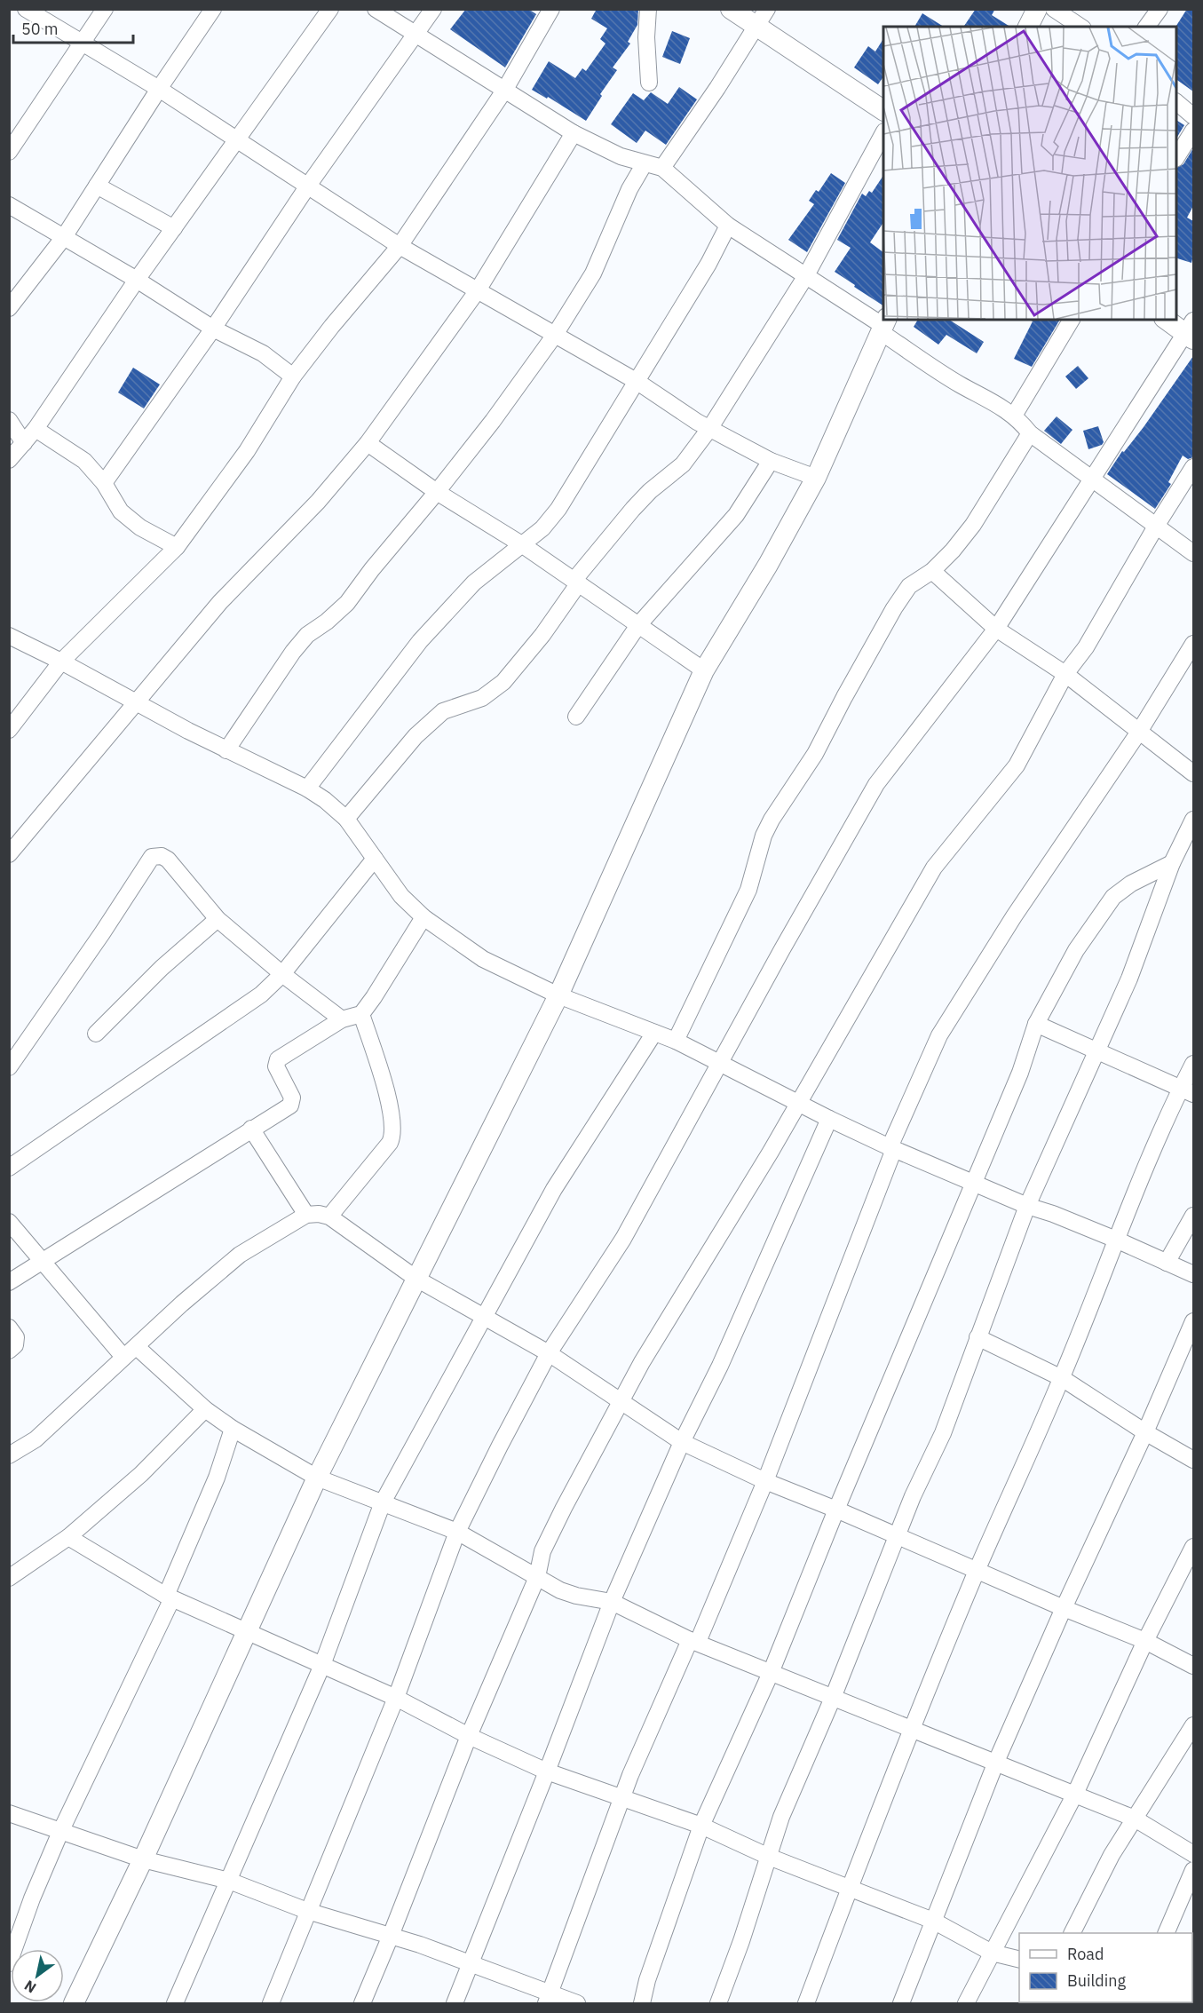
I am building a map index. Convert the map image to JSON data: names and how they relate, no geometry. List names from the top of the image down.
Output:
{
  "legend": ["Road", "Building"],
  "scale_bar": "50 m",
  "north": "bottom left"
}
